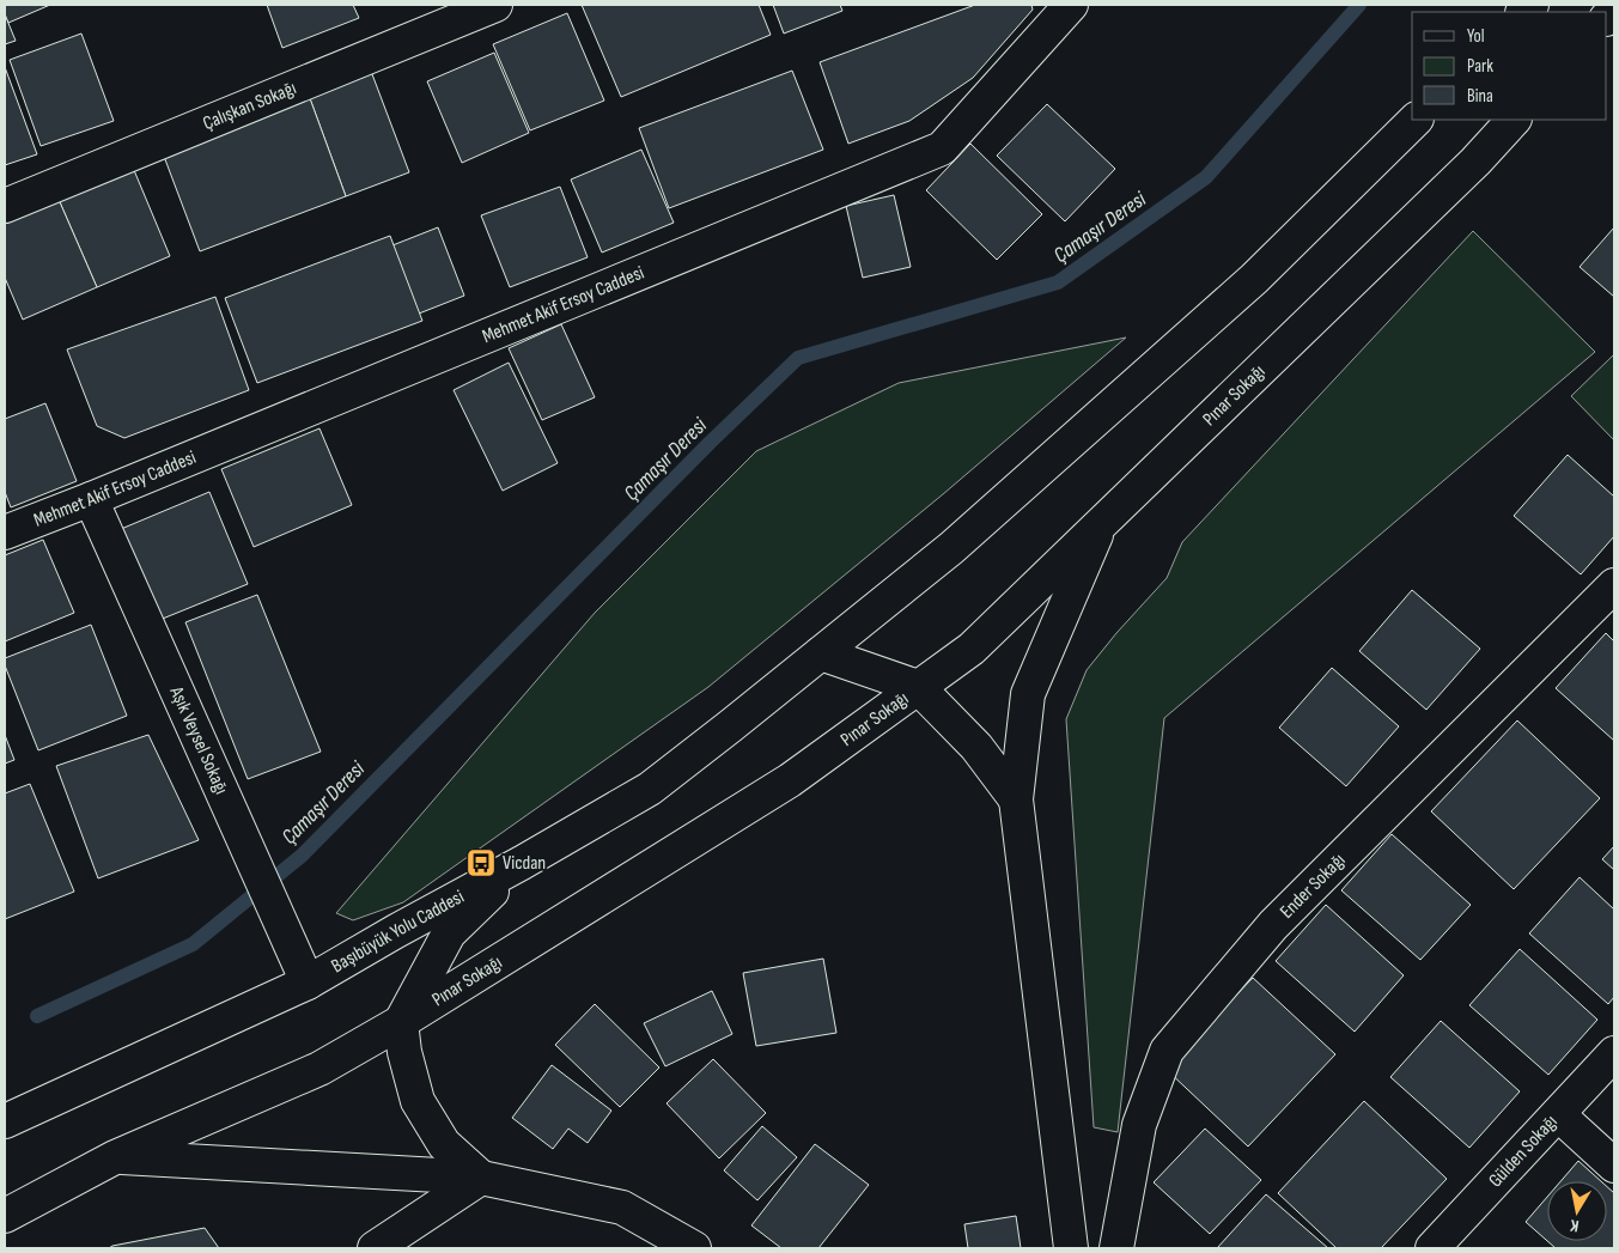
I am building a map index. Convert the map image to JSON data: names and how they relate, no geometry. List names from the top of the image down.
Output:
{
  "streets": {
    "main road": [
      "Çalışkan Sokağı",
      "Mehmet Akif Ersoy Caddesi",
      "Pınar Sokağı",
      "Aşık Veysel Sokağı",
      "Ender Sokağı",
      "Başıbüyük Yolu Caddesi",
      "Gülden Sokağı"
    ]
  },
  "crossings": [
    ["Mehmet Akif Ersoy Caddesi", "Aşık Veysel Sokağı"],
    ["Aşık Veysel Sokağı", "Başıbüyük Yolu Caddesi"]
  ],
  "water": ["Çamaşır Deresi"],
  "places": {
    "bus stop": ["Vicdan"]
  },
  "legend": ["Yol", "Park", "Bina"],
  "north": "bottom"
}
